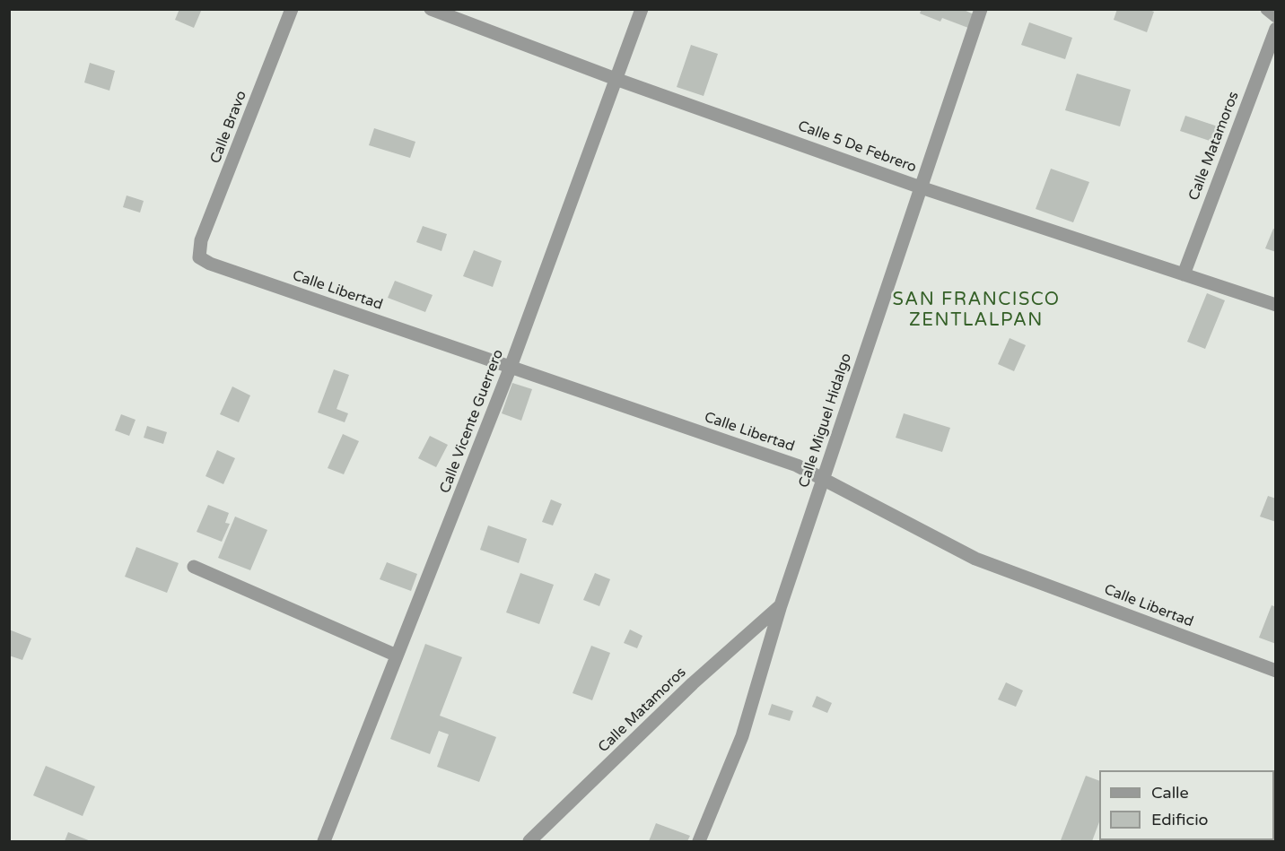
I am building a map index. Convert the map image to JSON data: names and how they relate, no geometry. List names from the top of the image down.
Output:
{
  "streets": {
    "street": [
      "Calle Bravo",
      "Calle Matamoros",
      "Calle 5 De Febrero",
      "Calle Libertad",
      "Calle Miguel Hidalgo",
      "Calle Vicente Guerrero"
    ]
  },
  "crossings": [
    ["Calle Bravo", "Calle Libertad"],
    ["Calle Matamoros", "Calle 5 De Febrero"],
    ["Calle Matamoros", "Calle Miguel Hidalgo"],
    ["Calle 5 De Febrero", "Calle Miguel Hidalgo"],
    ["Calle 5 De Febrero", "Calle Vicente Guerrero"],
    ["Calle Libertad", "Calle Miguel Hidalgo"],
    ["Calle Libertad", "Calle Vicente Guerrero"]
  ],
  "districts": ["SAN FRANCISCO ZENTLALPAN"],
  "legend": ["Calle", "Edificio"]
}
